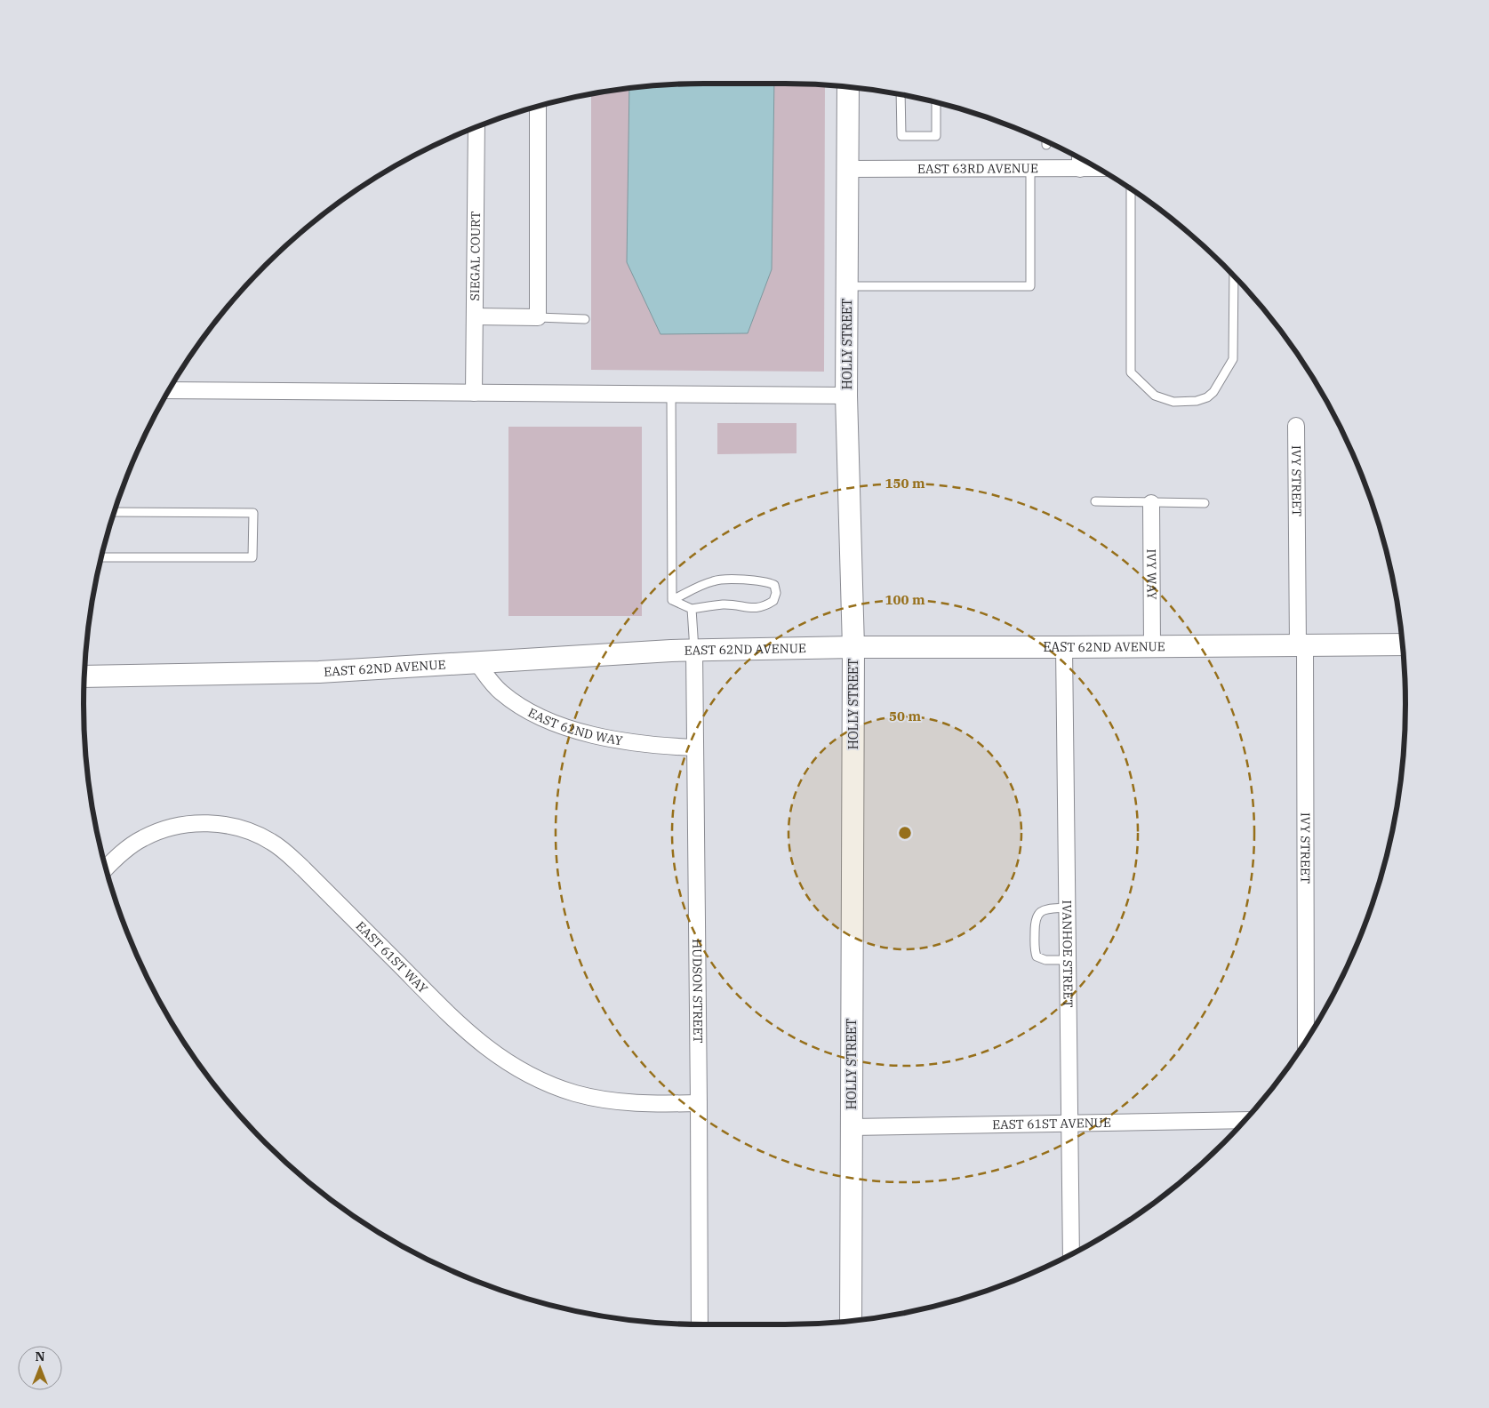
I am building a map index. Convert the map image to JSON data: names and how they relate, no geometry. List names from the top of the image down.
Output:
{
  "streets": {
    "street": [
      "EAST 63RD AVENUE",
      "SIEGAL COURT",
      "HOLLY STREET",
      "IVY STREET",
      "IVY WAY",
      "EAST 62ND AVENUE",
      "EAST 62ND WAY",
      "IVANHOE STREET",
      "EAST 61ST WAY",
      "HUDSON STREET",
      "EAST 61ST AVENUE"
    ]
  },
  "crossings": [
    ["EAST 63RD AVENUE", "HOLLY STREET"],
    ["HOLLY STREET", "EAST 62ND AVENUE"],
    ["HOLLY STREET", "EAST 61ST AVENUE"],
    ["IVY STREET", "EAST 62ND AVENUE"],
    ["IVY WAY", "EAST 62ND AVENUE"],
    ["EAST 62ND AVENUE", "EAST 62ND WAY"],
    ["EAST 62ND AVENUE", "IVANHOE STREET"],
    ["EAST 62ND AVENUE", "HUDSON STREET"],
    ["EAST 62ND WAY", "HUDSON STREET"],
    ["IVANHOE STREET", "EAST 61ST AVENUE"],
    ["EAST 61ST WAY", "HUDSON STREET"]
  ],
  "north": "top",
  "rings": ["150 m", "100 m", "50 m"]
}
